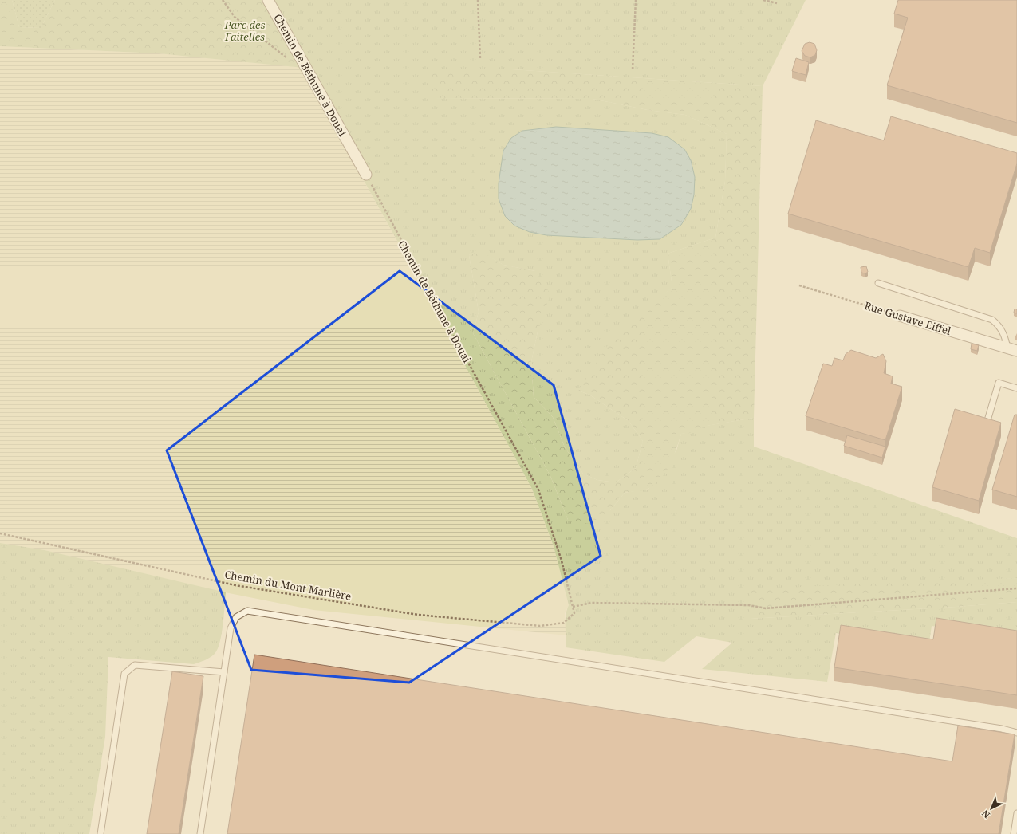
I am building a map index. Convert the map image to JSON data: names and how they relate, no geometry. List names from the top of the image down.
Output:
{
  "streets": {
    "street": ["Chemin de Béthune à Douai", "Rue Gustave Eiffel"],
    "path": ["Chemin du Mont Marlière"]
  },
  "crossings": [
    ["Chemin de Béthune à Douai", "Chemin du Mont Marlière"]
  ],
  "parks": ["Parc des Faitelles"],
  "north": "bottom left"
}
